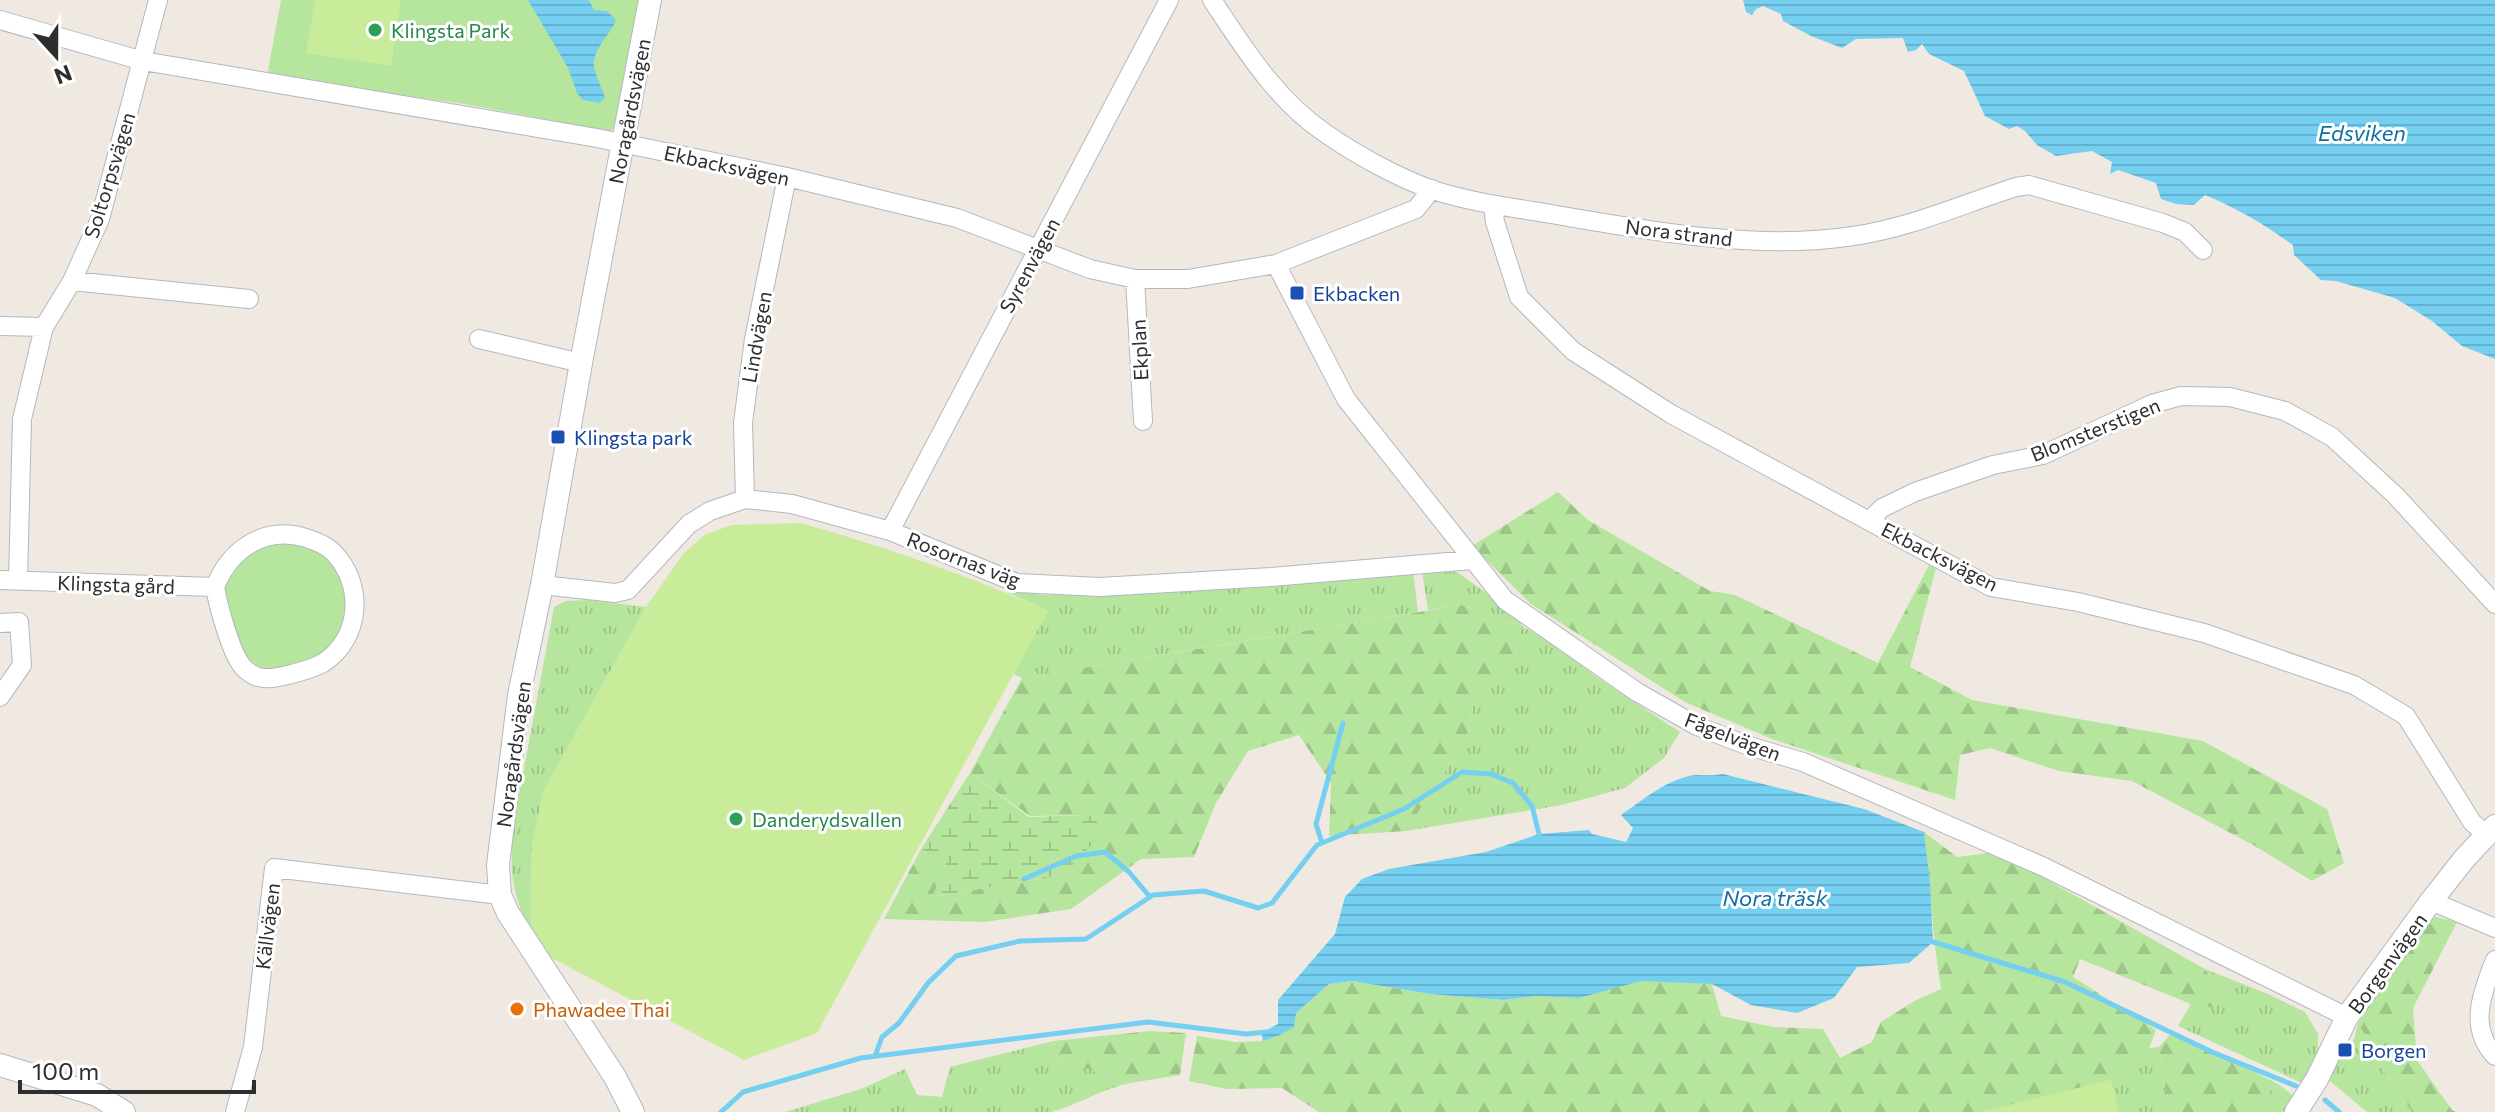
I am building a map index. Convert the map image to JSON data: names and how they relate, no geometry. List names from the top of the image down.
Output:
{
  "streets": {
    "street": [
      "Noragårdsvägen",
      "Ekbacksvägen",
      "Soltorpsvägen",
      "Nora strand",
      "Syrenvägen",
      "Lindvägen",
      "Ekplan",
      "Blomsterstigen",
      "Rosornas väg",
      "Klingsta gård",
      "Fågelvägen",
      "Källvägen",
      "Borgenvägen"
    ]
  },
  "crossings": [
    ["Noragårdsvägen", "Ekbacksvägen"],
    ["Noragårdsvägen", "Rosornas väg"],
    ["Noragårdsvägen", "Källvägen"],
    ["Ekbacksvägen", "Soltorpsvägen"],
    ["Ekbacksvägen", "Nora strand"],
    ["Ekbacksvägen", "Syrenvägen"],
    ["Ekbacksvägen", "Lindvägen"],
    ["Ekbacksvägen", "Ekplan"],
    ["Ekbacksvägen", "Blomsterstigen"],
    ["Ekbacksvägen", "Fågelvägen"],
    ["Ekbacksvägen", "Borgenvägen"],
    ["Soltorpsvägen", "Klingsta gård"],
    ["Syrenvägen", "Rosornas väg"],
    ["Lindvägen", "Rosornas väg"],
    ["Rosornas väg", "Fågelvägen"],
    ["Fågelvägen", "Borgenvägen"]
  ],
  "water": ["Edsviken", "Nora träsk"],
  "places": {
    "other": ["Klingsta Park", "Danderydsvallen", "Phawadee Thai"],
    "transit": ["Ekbacken", "Klingsta park", "Borgen"]
  },
  "scale_bar": "100 m",
  "north": "bottom"
}
